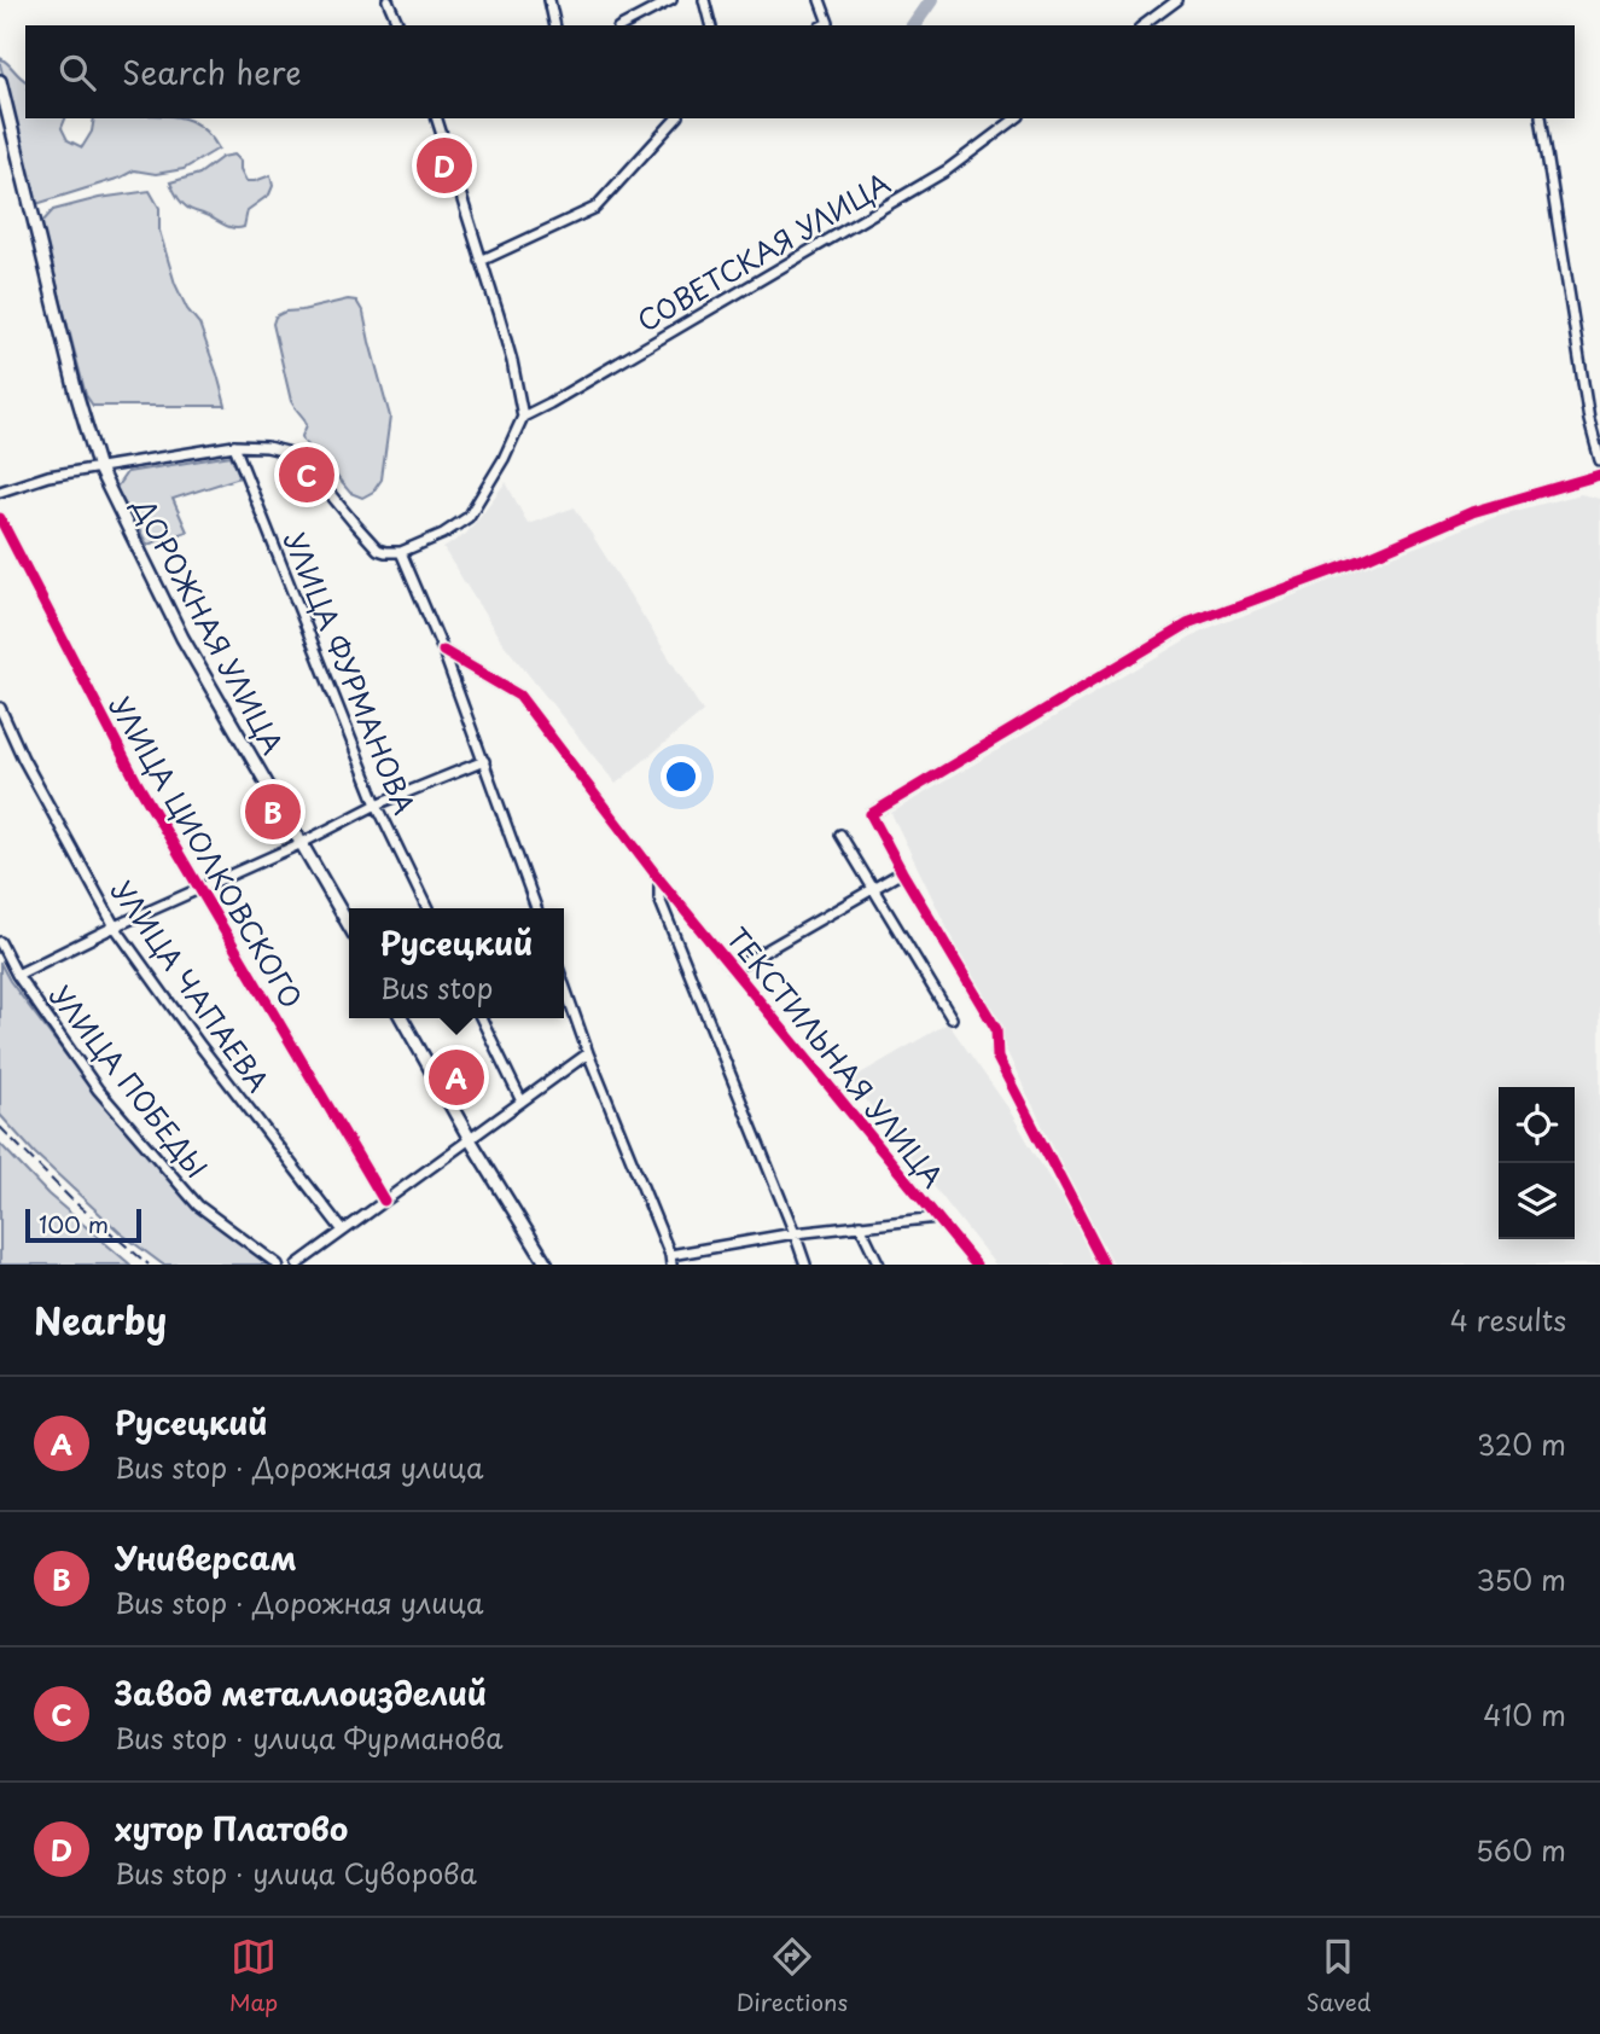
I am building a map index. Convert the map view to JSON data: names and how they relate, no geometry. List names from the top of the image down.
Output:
{
  "streets": {
    "main road": ["ДОРОЖНАЯ УЛИЦА"],
    "street": [
      "СОВЕТСКАЯ УЛИЦА",
      "УЛИЦА ФУРМАНОВА",
      "УЛИЦА ЦИОЛКОВСКОГО",
      "УЛИЦА ЧАПАЕВА",
      "ТЕКСТИЛЬНАЯ УЛИЦА",
      "УЛИЦА ПОБЕДЫ"
    ]
  },
  "scale_bar": "100 m",
  "page": {
    "search": "Search here",
    "pins": [
      "D",
      "C",
      "B",
      "A"
    ],
    "popup": ["Русецкий", "Bus stop"],
    "scale": "100 m",
    "heading": ["Nearby", "4 results"],
    "list": [
      {
        "mark": "A",
        "name": "Русецкий",
        "note": "Bus stop · Дорожная улица",
        "value": "320 m"
      },
      {
        "mark": "B",
        "name": "Универсам",
        "note": "Bus stop · Дорожная улица",
        "value": "350 m"
      },
      {
        "mark": "C",
        "name": "Завод металлоизделий",
        "note": "Bus stop · улица Фурманова",
        "value": "410 m"
      },
      {
        "mark": "D",
        "name": "хутор Платово",
        "note": "Bus stop · улица Суворова",
        "value": "560 m"
      }
    ],
    "nav": ["Map", "Directions", "Saved"]
  }
}
